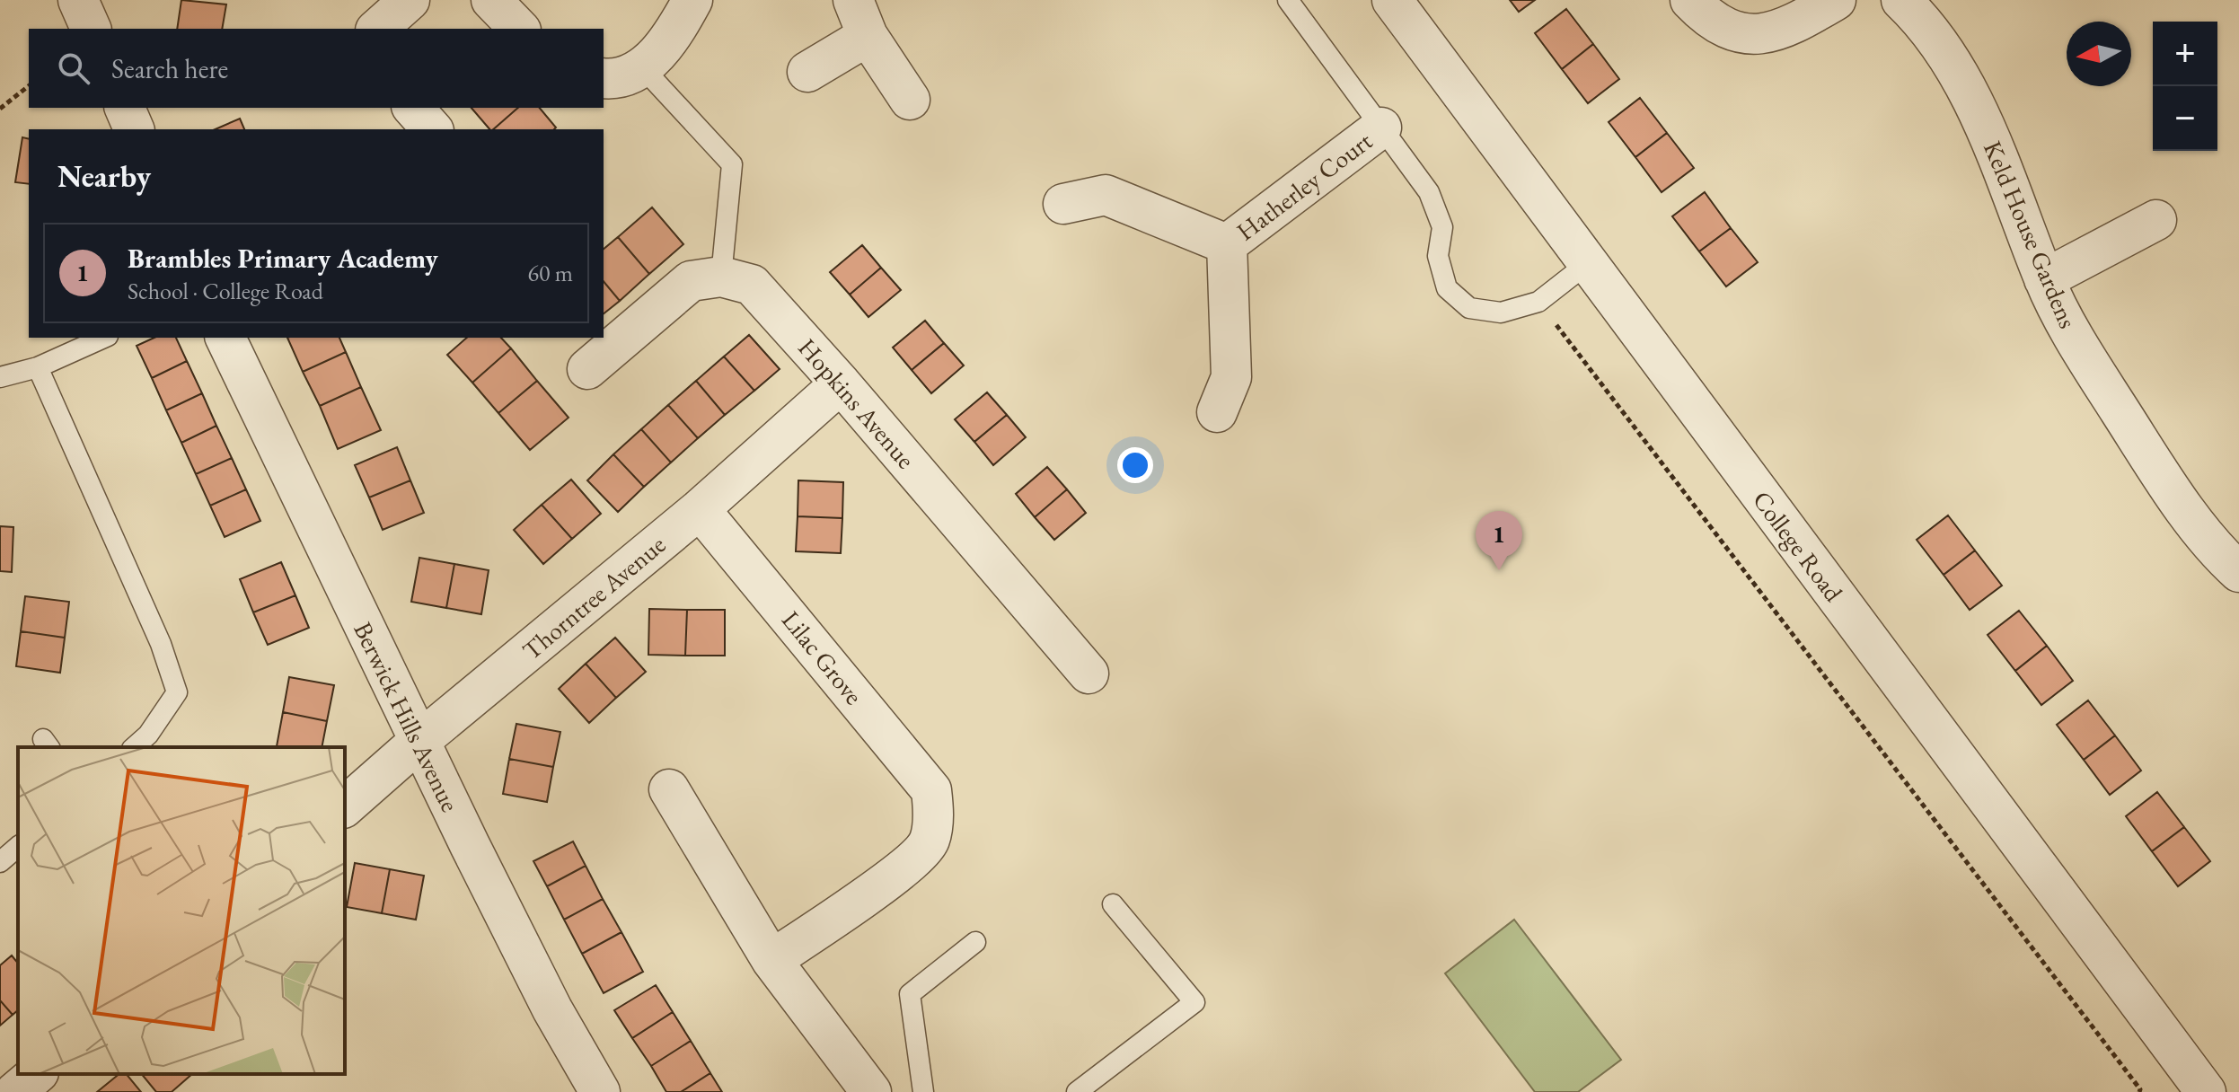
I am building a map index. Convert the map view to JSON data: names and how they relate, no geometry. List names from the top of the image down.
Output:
{
  "streets": {
    "street": [
      "Hatherley Court",
      "Keld House Gardens",
      "Hopkins Avenue",
      "College Road",
      "Thorntree Avenue",
      "Lilac Grove",
      "Berwick Hills Avenue"
    ]
  },
  "crossings": [
    ["Hopkins Avenue", "Thorntree Avenue"],
    ["Thorntree Avenue", "Lilac Grove"],
    ["Thorntree Avenue", "Berwick Hills Avenue"]
  ],
  "north": "left",
  "page": {
    "map_buttons": ["+", "−"],
    "search": "Search here",
    "heading": "Nearby",
    "list": [
      {
        "mark": "1",
        "name": "Brambles Primary Academy",
        "note": "School · College Road",
        "value": "60 m"
      }
    ],
    "pins": "1"
  }
}
